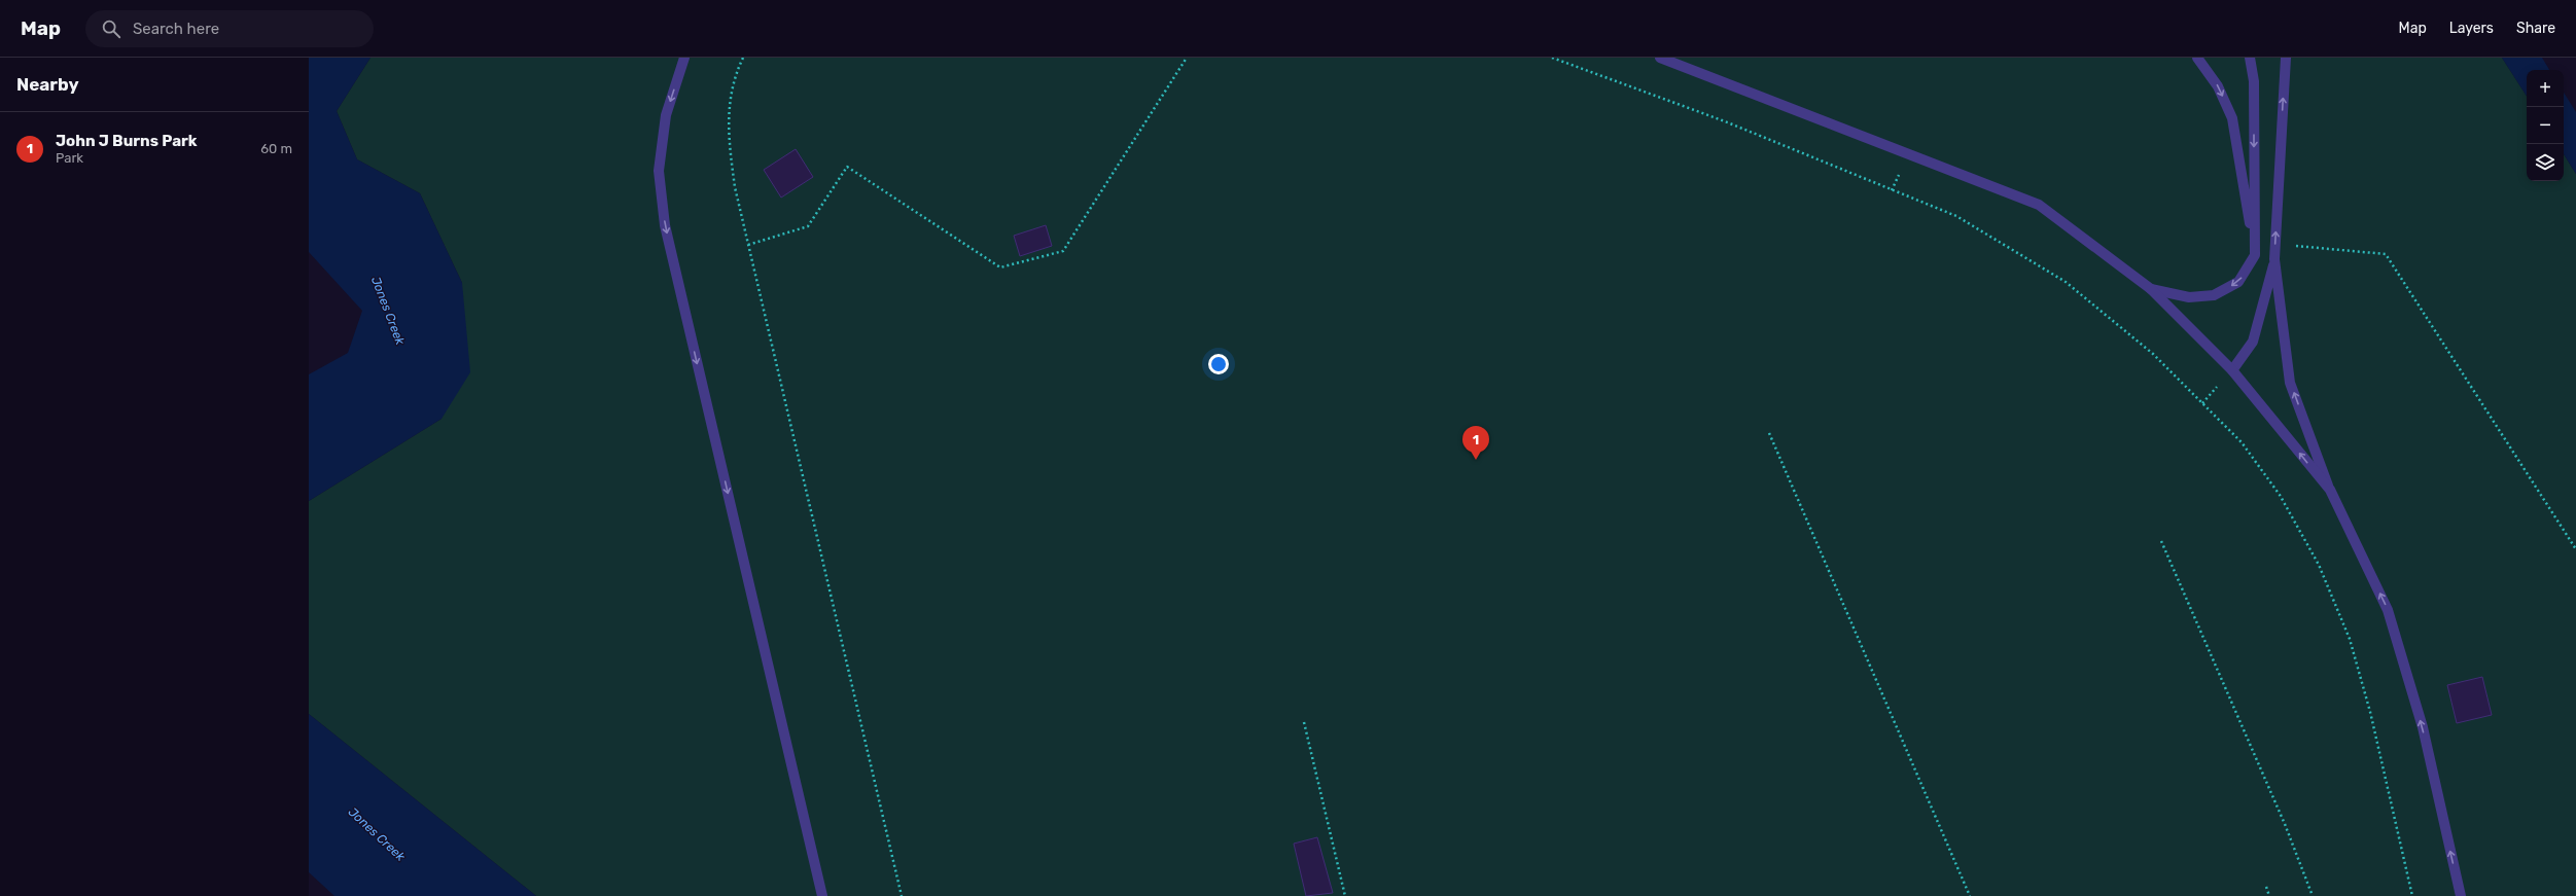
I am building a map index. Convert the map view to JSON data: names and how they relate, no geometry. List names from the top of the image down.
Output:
{
  "water": ["Jones Creek"],
  "page": {
    "header": "Map",
    "search": "Search here",
    "nav": ["Map", "Layers", "Share"],
    "heading": "Nearby",
    "map_buttons": ["+", "−"],
    "list": [
      {
        "mark": "1",
        "name": "John J Burns Park",
        "note": "Park",
        "value": "60 m"
      }
    ],
    "pins": "1"
  }
}
